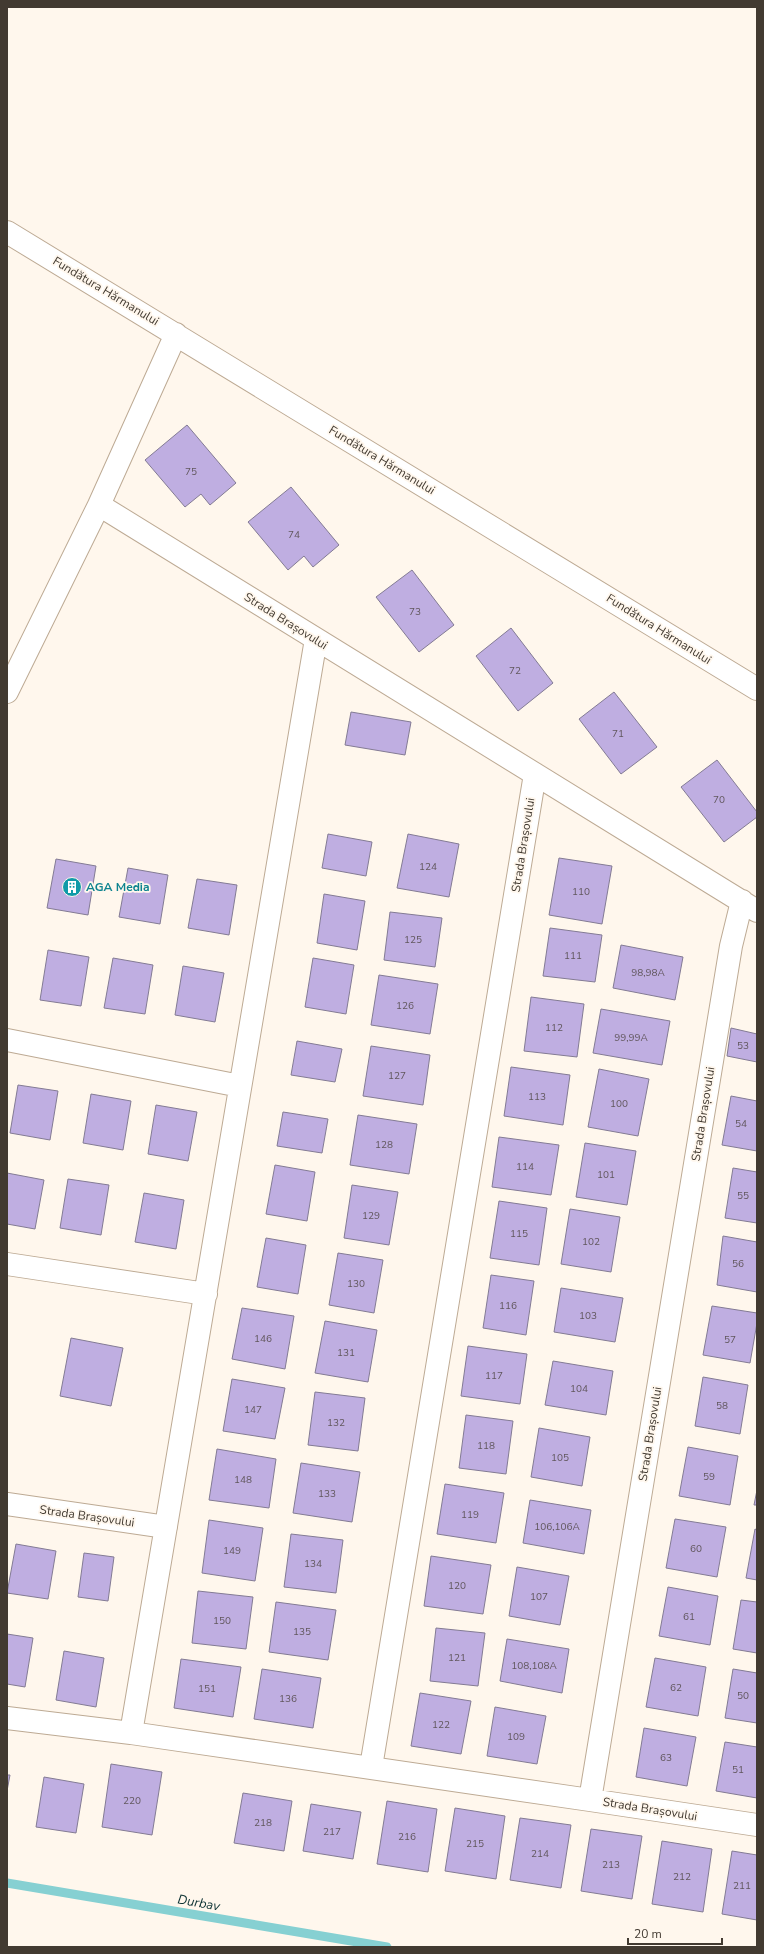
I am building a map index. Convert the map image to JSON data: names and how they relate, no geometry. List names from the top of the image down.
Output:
{
  "streets": {
    "street": ["Fundătura Hărmanului", "Strada Brașovului"]
  },
  "water": ["Durbav"],
  "places": {
    "building": ["AGA Media"]
  },
  "house_numbers": [
    "75",
    "74",
    "73",
    "72",
    "71",
    "70",
    "124",
    "110",
    "125",
    "111",
    "98,98A",
    "126",
    "112",
    "99,99A",
    "53",
    "127",
    "113",
    "100",
    "54",
    "128",
    "114",
    "101",
    "55",
    "129",
    "115",
    "102",
    "56",
    "130",
    "116",
    "103",
    "146",
    "57",
    "131",
    "117",
    "104",
    "58",
    "147",
    "132",
    "118",
    "105",
    "59",
    "148",
    "133",
    "119",
    "106,106A",
    "60",
    "149",
    "134",
    "120",
    "107",
    "61",
    "150",
    "135",
    "121",
    "108,108A",
    "62",
    "151",
    "50",
    "136",
    "122",
    "109",
    "63",
    "51",
    "220",
    "218",
    "217",
    "216",
    "215",
    "214",
    "213",
    "212",
    "211"
  ],
  "scale_bar": "20 m"
}
